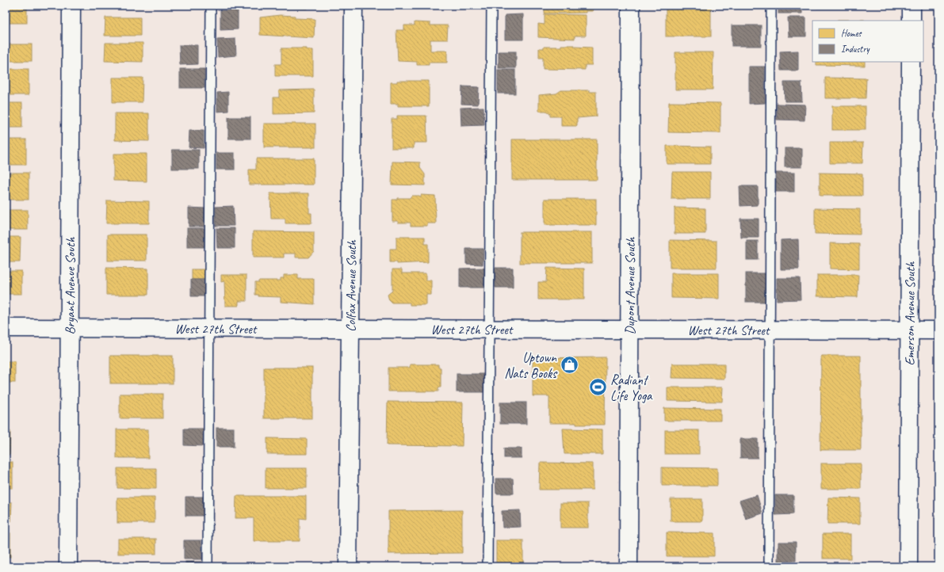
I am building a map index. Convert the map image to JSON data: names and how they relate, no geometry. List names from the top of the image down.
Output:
{
  "streets": {
    "street": [
      "Bryant Avenue South",
      "Colfax Avenue South",
      "Dupont Avenue South",
      "Emerson Avenue South",
      "West 27th Street"
    ]
  },
  "crossings": [
    ["Bryant Avenue South", "West 27th Street"],
    ["Colfax Avenue South", "West 27th Street"],
    ["Dupont Avenue South", "West 27th Street"],
    ["Emerson Avenue South", "West 27th Street"]
  ],
  "places": {
    "shop": ["Uptown Nats Books"],
    "sports": ["Radiant Life Yoga"]
  },
  "legend": ["Homes", "Industry"]
}
